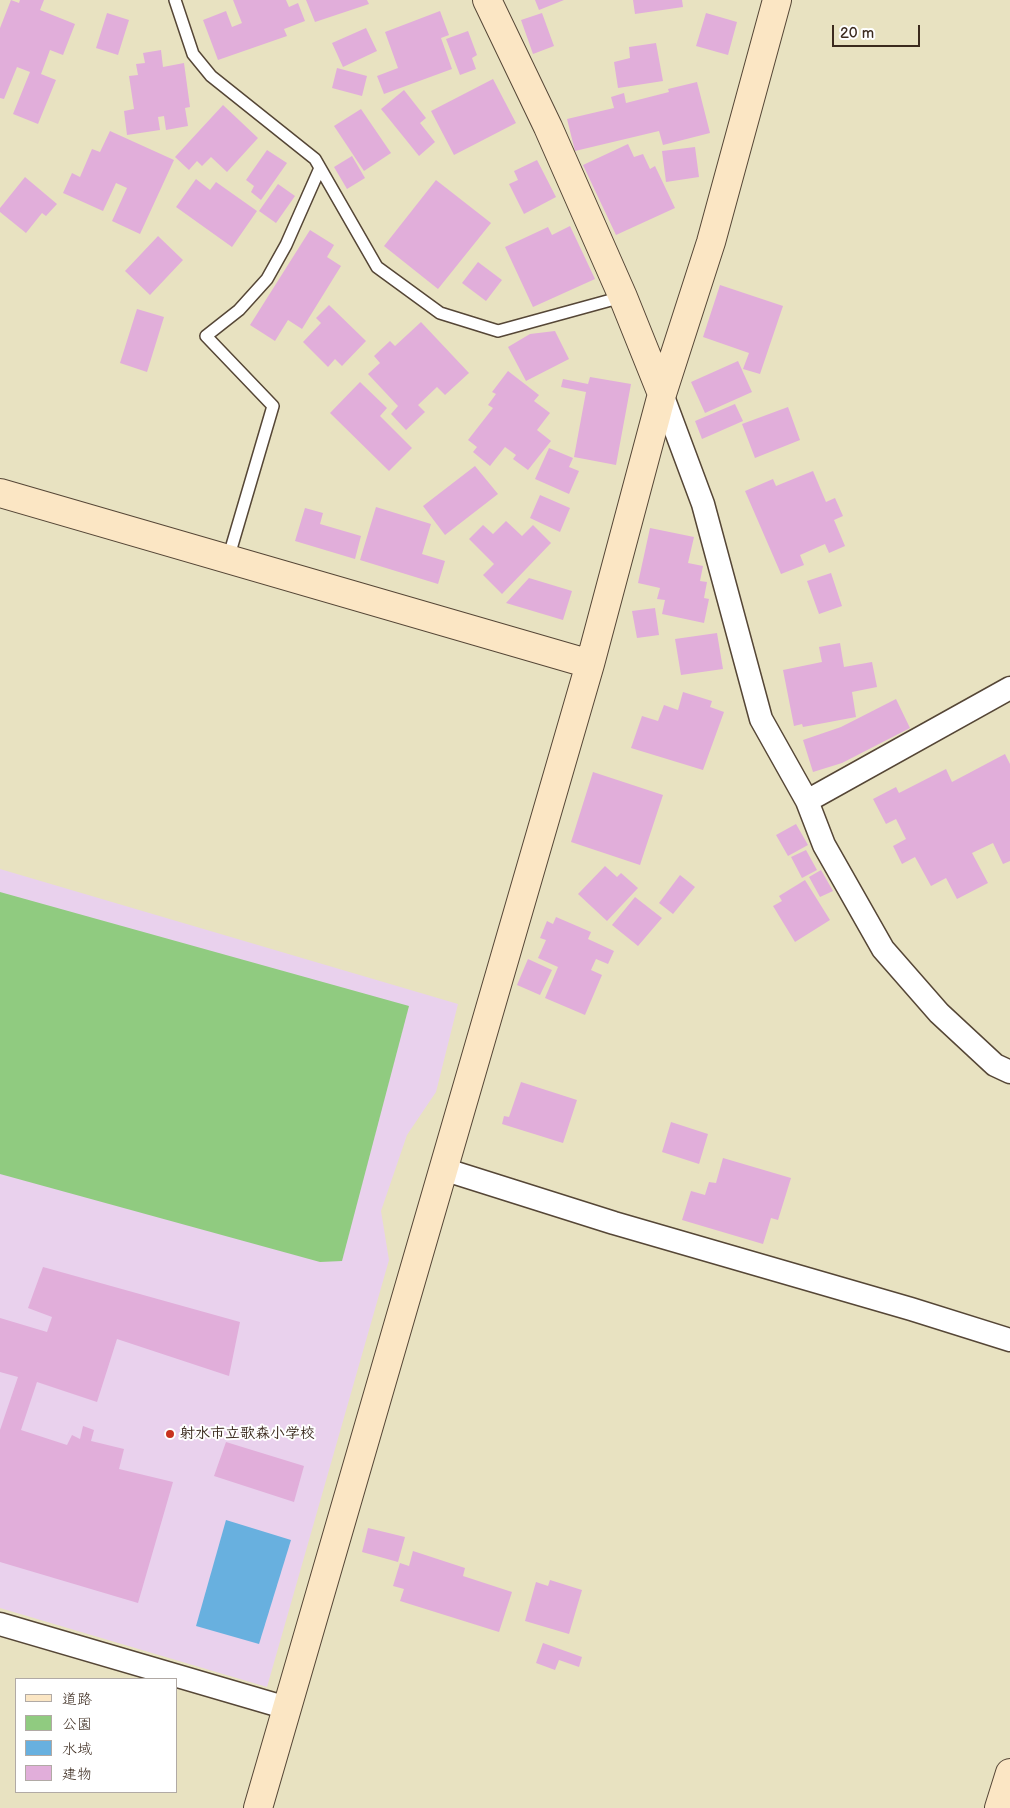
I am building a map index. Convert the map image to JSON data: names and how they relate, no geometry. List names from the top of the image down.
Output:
{
  "places": ["射水市立歌森小学校"],
  "legend": [
    "道路",
    "公園",
    "水域",
    "建物"
  ],
  "scale_bar": "20 m"
}
